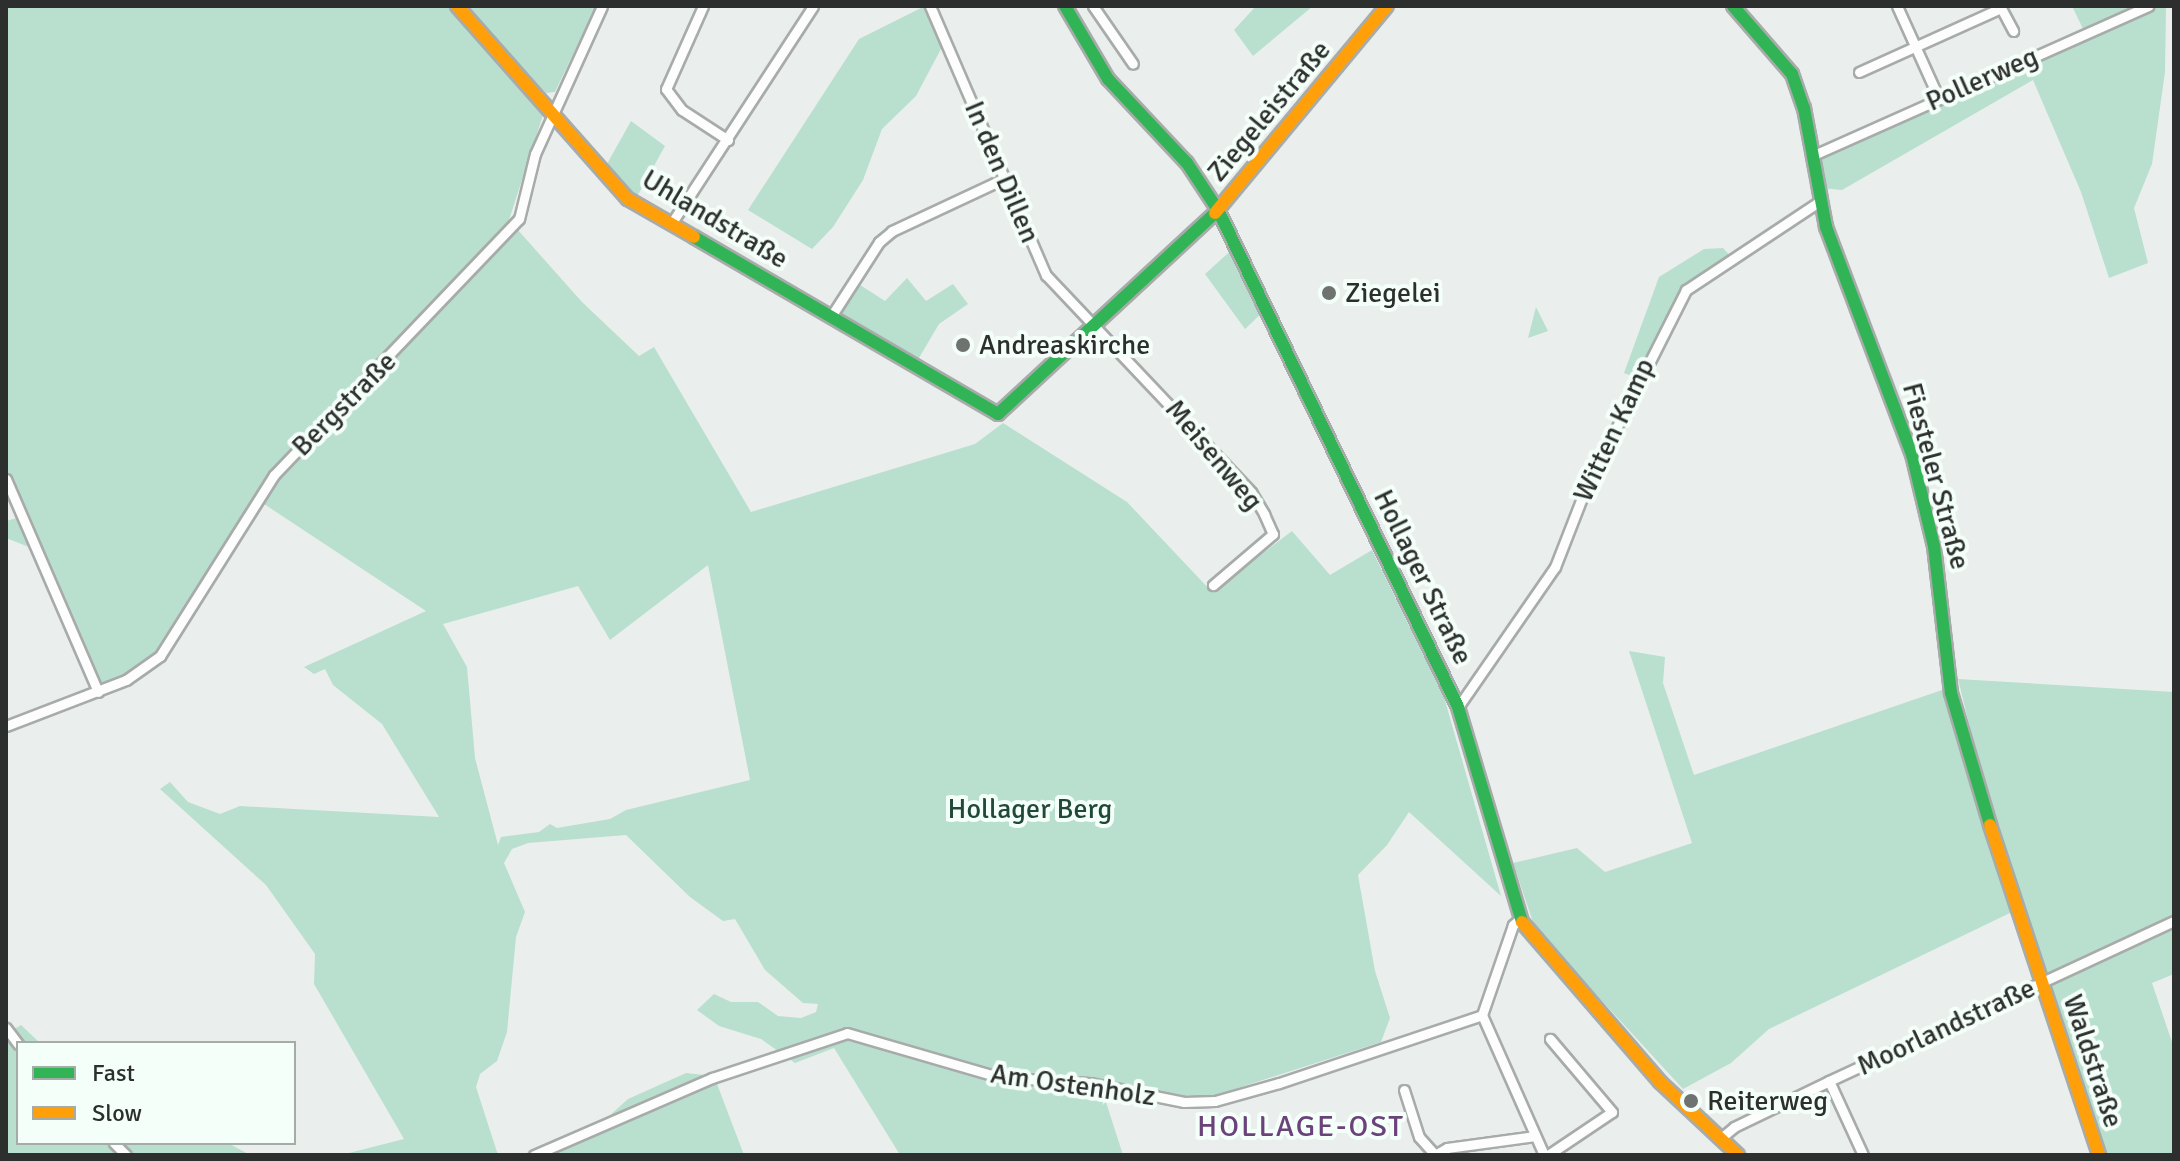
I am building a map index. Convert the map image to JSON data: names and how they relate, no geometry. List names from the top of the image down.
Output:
{
  "streets": {
    "street": [
      "Pollerweg",
      "Ziegeleistraße",
      "In den Dillen",
      "Uhlandstraße",
      "Bergstraße",
      "Witten Kamp",
      "Meisenweg",
      "Fiesteler Straße",
      "Hollager Straße",
      "Moorlandstraße",
      "Waldstraße",
      "Am Ostenholz"
    ]
  },
  "crossings": [
    ["Pollerweg", "Fiesteler Straße"],
    ["Ziegeleistraße", "In den Dillen"],
    ["Ziegeleistraße", "Uhlandstraße"],
    ["Ziegeleistraße", "Meisenweg"],
    ["Ziegeleistraße", "Hollager Straße"],
    ["In den Dillen", "Meisenweg"],
    ["Uhlandstraße", "Bergstraße"],
    ["Witten Kamp", "Fiesteler Straße"],
    ["Witten Kamp", "Hollager Straße"],
    ["Fiesteler Straße", "Moorlandstraße"],
    ["Fiesteler Straße", "Waldstraße"],
    ["Hollager Straße", "Moorlandstraße"],
    ["Moorlandstraße", "Waldstraße"]
  ],
  "districts": ["HOLLAGE-OST"],
  "parks": ["Hollager Berg"],
  "places": ["Ziegelei", "Andreaskirche", "Reiterweg"],
  "legend": ["Fast", "Slow"]
}
